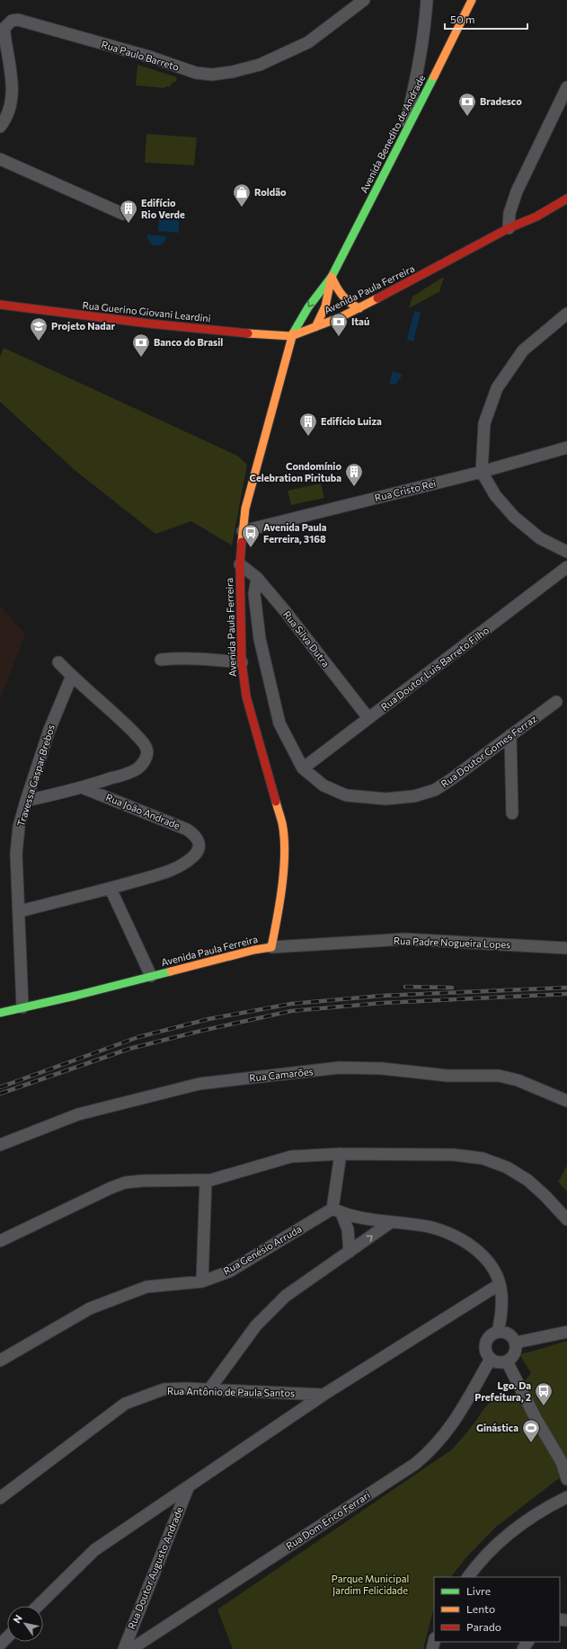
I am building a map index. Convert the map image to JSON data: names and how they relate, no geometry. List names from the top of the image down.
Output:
{
  "streets": {
    "main road": ["Avenida Benedito de Andrade", "Avenida Paula Ferreira", "Rua Guerino Giovani Leardini"],
    "street": [
      "Rua Paulo Barreto",
      "Rua Cristo Rei",
      "Rua Silva Dutra",
      "Rua Doutor Luis Barreto Filho",
      "Rua Doutor Gomes Ferraz",
      "Travessa Gaspar Brebos",
      "Rua João Andrade",
      "Rua Padre Nogueira Lopes",
      "Rua Camarões",
      "Rua Genésio Arruda",
      "Rua Antônio de Paula Santos",
      "Rua Dom Erico Ferrari",
      "Rua Doutor Augusto Andrade"
    ]
  },
  "crossings": [
    ["Avenida Benedito de Andrade", "Avenida Paula Ferreira"],
    ["Avenida Benedito de Andrade", "Rua Guerino Giovani Leardini"],
    ["Avenida Paula Ferreira", "Rua Guerino Giovani Leardini"],
    ["Avenida Paula Ferreira", "Rua Cristo Rei"],
    ["Avenida Paula Ferreira", "Rua Silva Dutra"],
    ["Avenida Paula Ferreira", "Travessa Gaspar Brebos"],
    ["Avenida Paula Ferreira", "Rua Padre Nogueira Lopes"],
    ["Rua Silva Dutra", "Rua Doutor Luis Barreto Filho"],
    ["Rua Silva Dutra", "Rua Doutor Gomes Ferraz"],
    ["Rua Doutor Luis Barreto Filho", "Rua Doutor Gomes Ferraz"],
    ["Travessa Gaspar Brebos", "Rua João Andrade"]
  ],
  "parks": ["Parque Municipal Jardim Felicidade"],
  "places": {
    "bank": ["Bradesco", "Itaú", "Banco do Brasil"],
    "shop": ["Roldão"],
    "building": ["Edifício Rio Verde", "Edifício Luiza", "Condomínio Celebration Pirituba"],
    "school or university": ["Projeto Nadar"],
    "bus stop": ["Avenida Paula Ferreira, 3168", "Lgo. Da Prefeitura, 2"],
    "sports": ["Ginástica"]
  },
  "legend": ["Livre", "Lento", "Parado"],
  "scale_bar": "50 m",
  "north": "top left"
}
